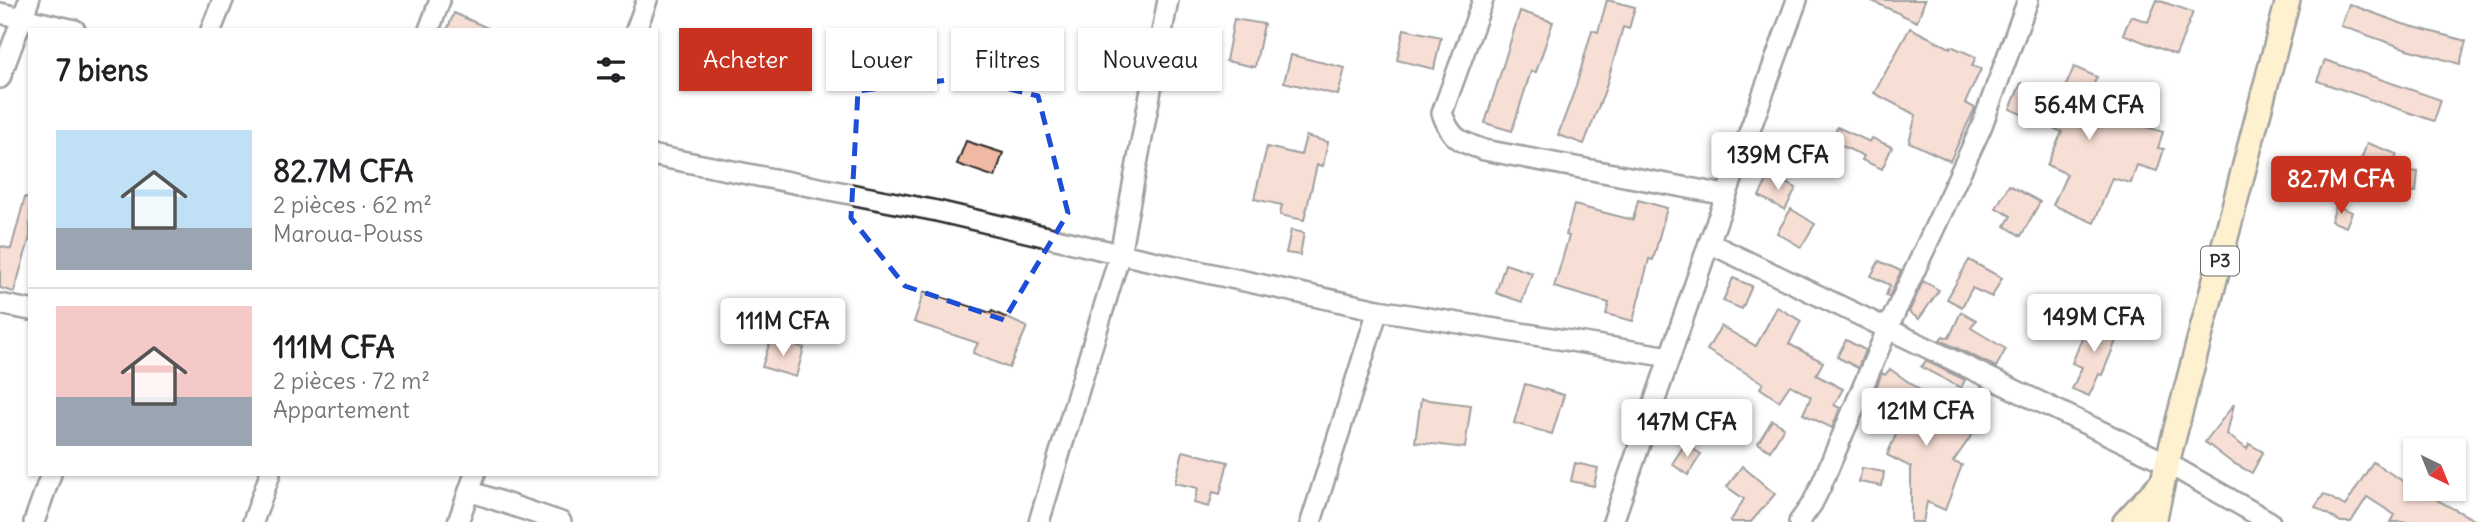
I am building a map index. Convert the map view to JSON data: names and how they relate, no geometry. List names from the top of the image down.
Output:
{
  "streets": {
    "main road": ["P3"]
  },
  "north": "bottom right",
  "page": {
    "chip": [
      "Acheter",
      "Louer",
      "Filtres",
      "Nouveau"
    ],
    "heading": "7 biens",
    "price": [
      "56.4M CFA",
      "139M CFA",
      "82.7M CFA",
      "149M CFA",
      "111M CFA",
      "121M CFA",
      "147M CFA"
    ],
    "list": [
      {
        "name": "82.7M CFA",
        "note": "2 pièces · 62 m² · Maroua-Pouss"
      },
      {
        "name": "111M CFA",
        "note": "2 pièces · 72 m² · Appartement"
      }
    ]
  }
}
